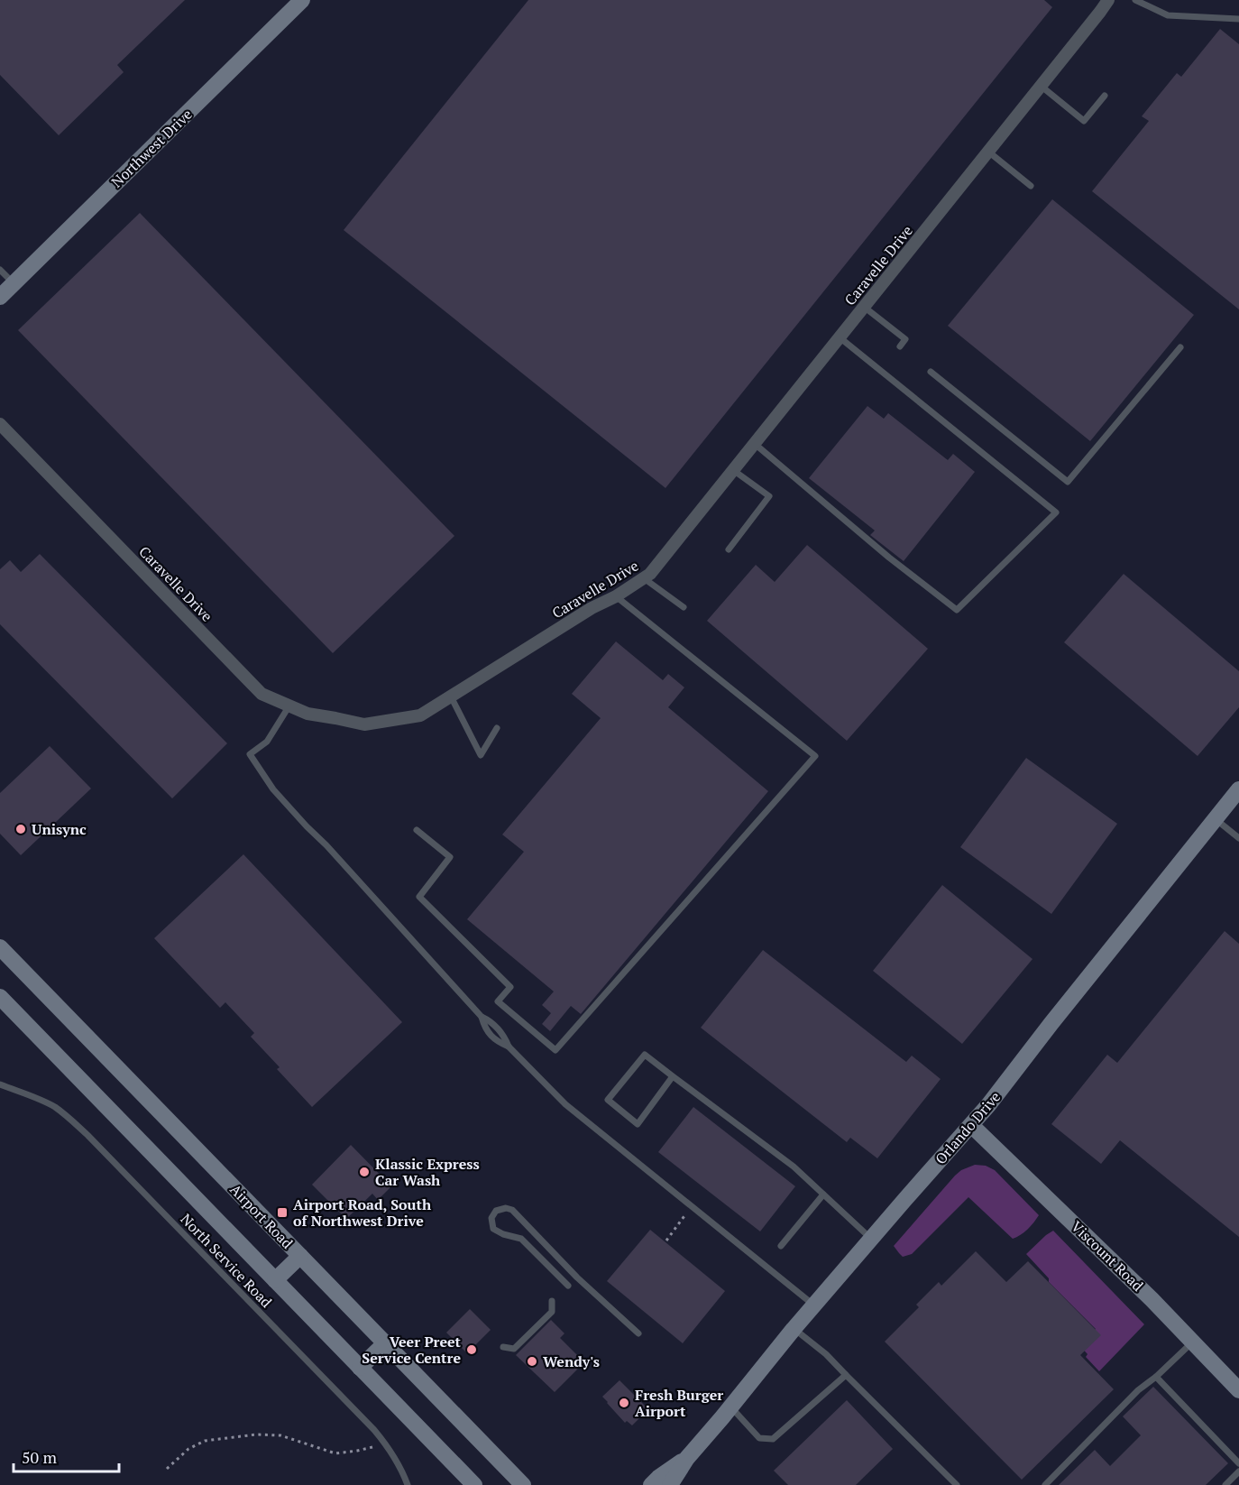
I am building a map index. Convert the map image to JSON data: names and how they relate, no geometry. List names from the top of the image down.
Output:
{
  "streets": {
    "street": [
      "Northwest Drive",
      "Caravelle Drive",
      "Orlando Drive",
      "Airport Road",
      "Viscount Road"
    ],
    "lane": ["North Service Road"]
  },
  "crossings": [
    ["Orlando Drive", "Viscount Road"]
  ],
  "places": {
    "other": [
      "Unisync",
      "Klassic Express Car Wash",
      "Veer Preet Service Centre",
      "Wendy's",
      "Fresh Burger Airport"
    ],
    "transit": ["Airport Road, South of Northwest Drive"]
  },
  "scale_bar": "50 m"
}
